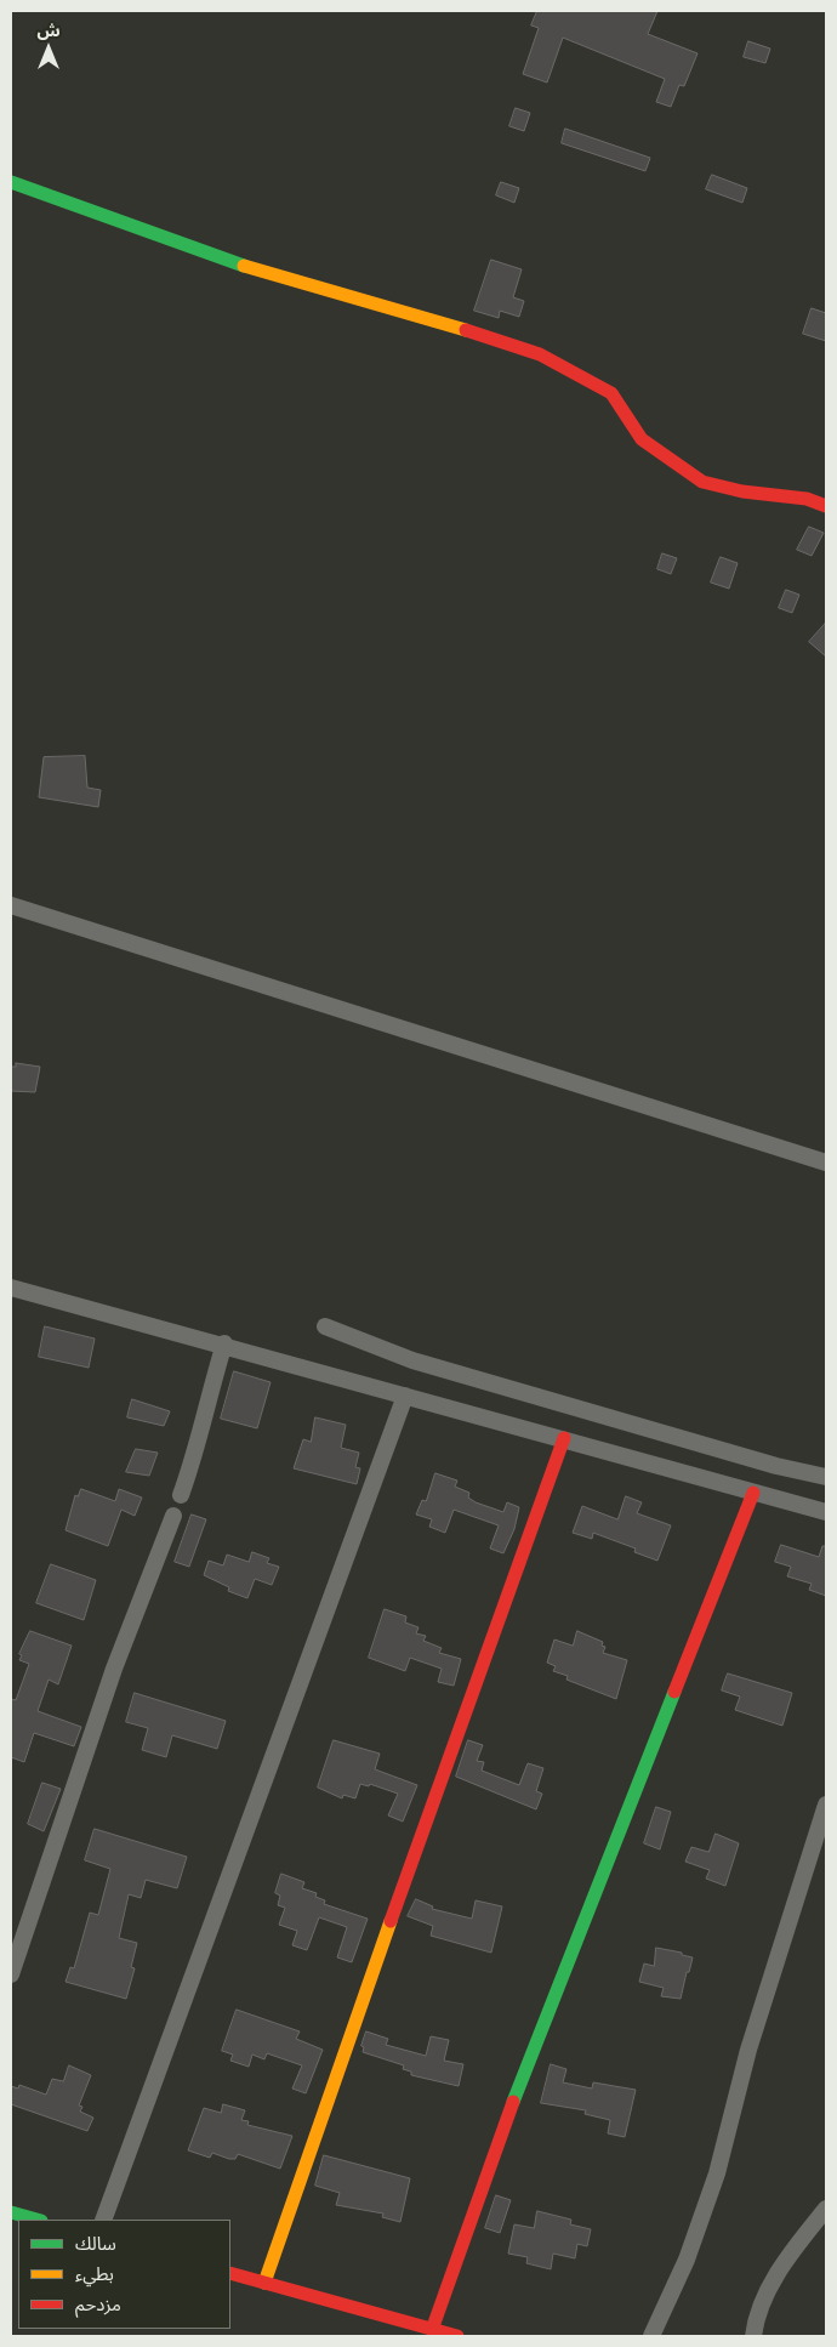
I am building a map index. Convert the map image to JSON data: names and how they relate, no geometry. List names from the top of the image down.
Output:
{
  "legend": ["سالك", "بطيء", "مزدحم"],
  "north": "top"
}
